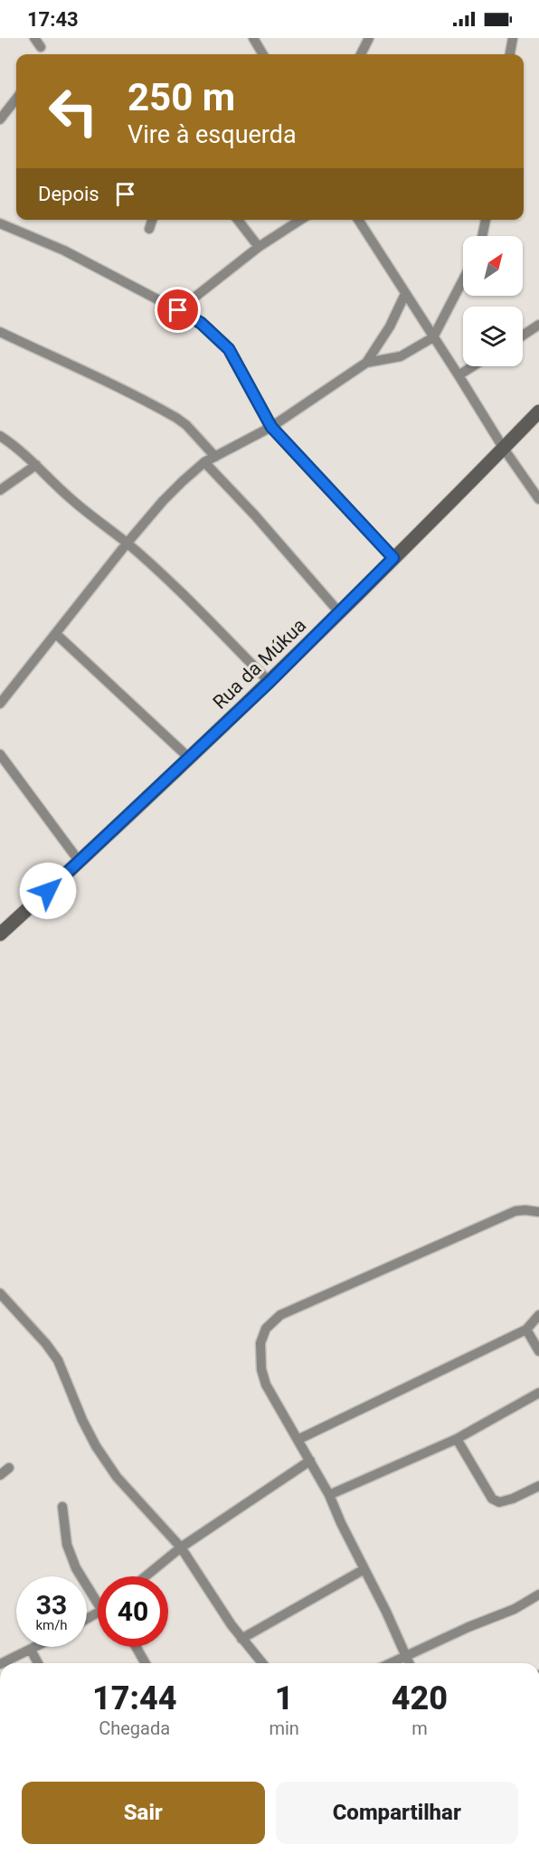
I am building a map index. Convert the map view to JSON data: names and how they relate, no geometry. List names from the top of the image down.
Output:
{
  "streets": {
    "street": ["Rua da Múkua"]
  },
  "north": "top right",
  "page": {
    "status": "17:43",
    "turn": ["250 m", "Vire à esquerda"],
    "then": "Depois",
    "speed": "33 km/h",
    "limit": "40",
    "eta": [
      "17:44",
      "Chegada",
      "1",
      "min",
      "420",
      "m"
    ],
    "buttons": ["Sair", "Compartilhar"]
  }
}
